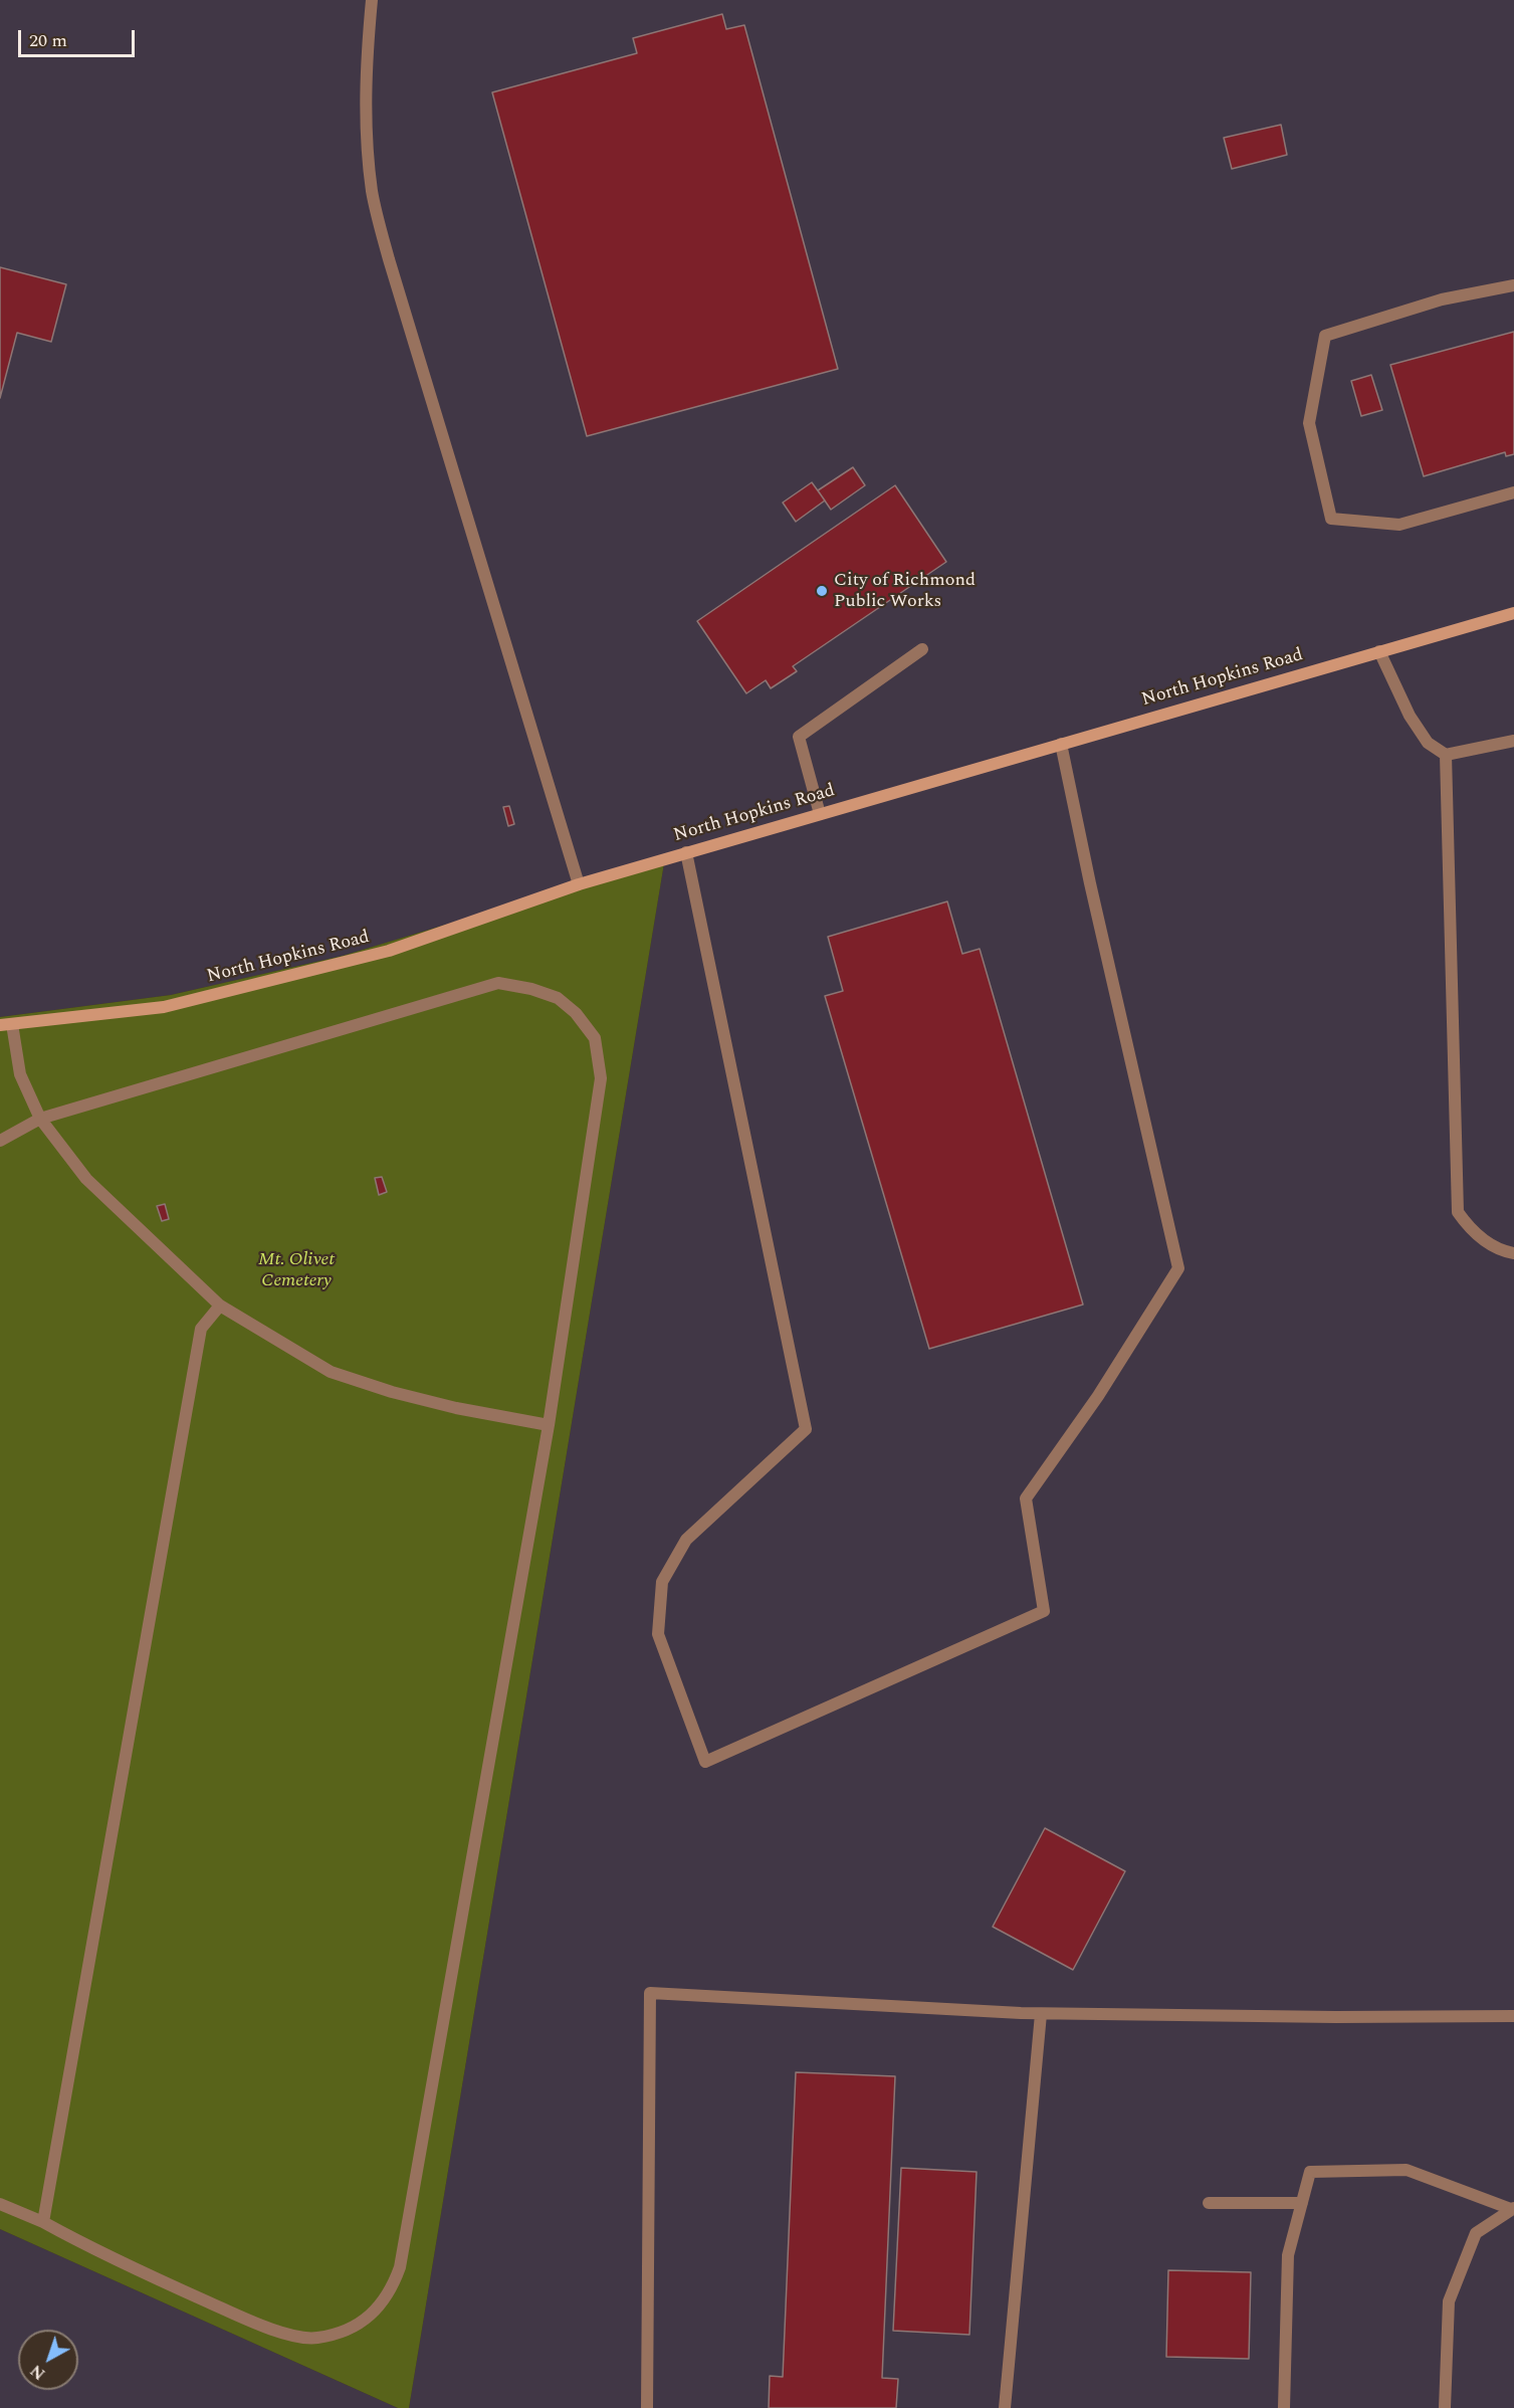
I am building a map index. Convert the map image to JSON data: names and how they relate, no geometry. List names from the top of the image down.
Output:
{
  "streets": {
    "main road": ["North Hopkins Road"]
  },
  "parks": ["Mt. Olivet Cemetery"],
  "places": ["City of Richmond Public Works"],
  "scale_bar": "20 m",
  "north": "bottom left"
}
